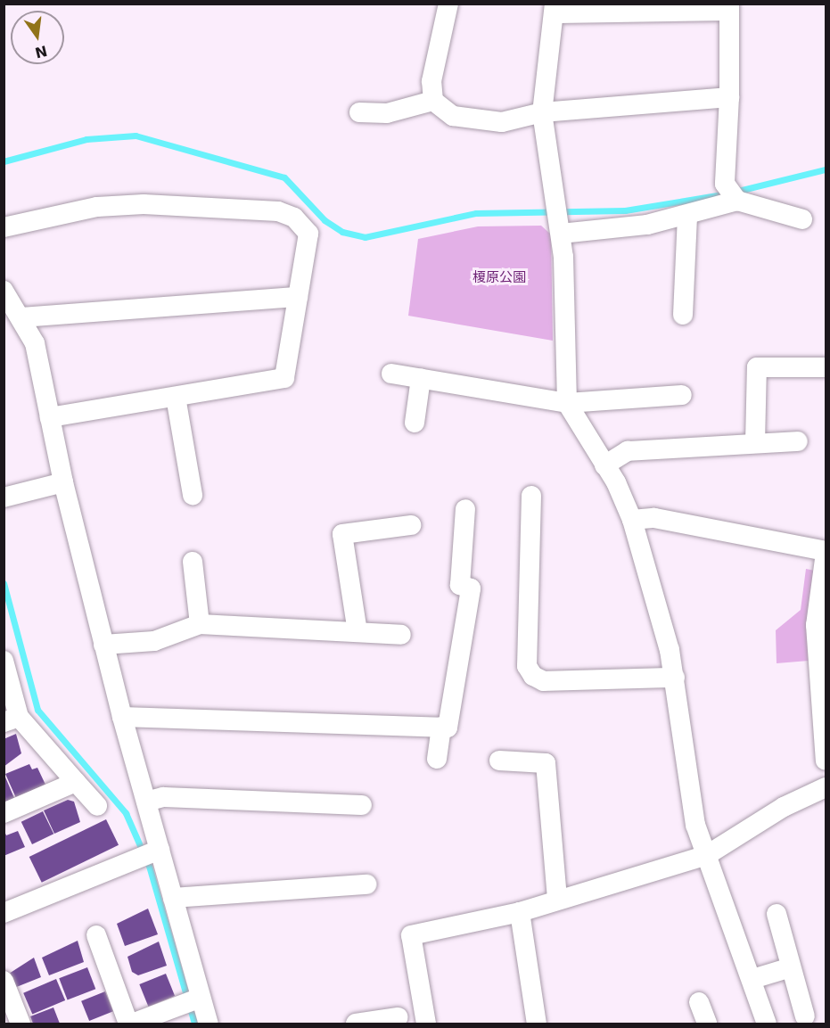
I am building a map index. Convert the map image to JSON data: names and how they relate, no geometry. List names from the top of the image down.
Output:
{
  "parks": ["榎原公園"],
  "north": "bottom"
}
